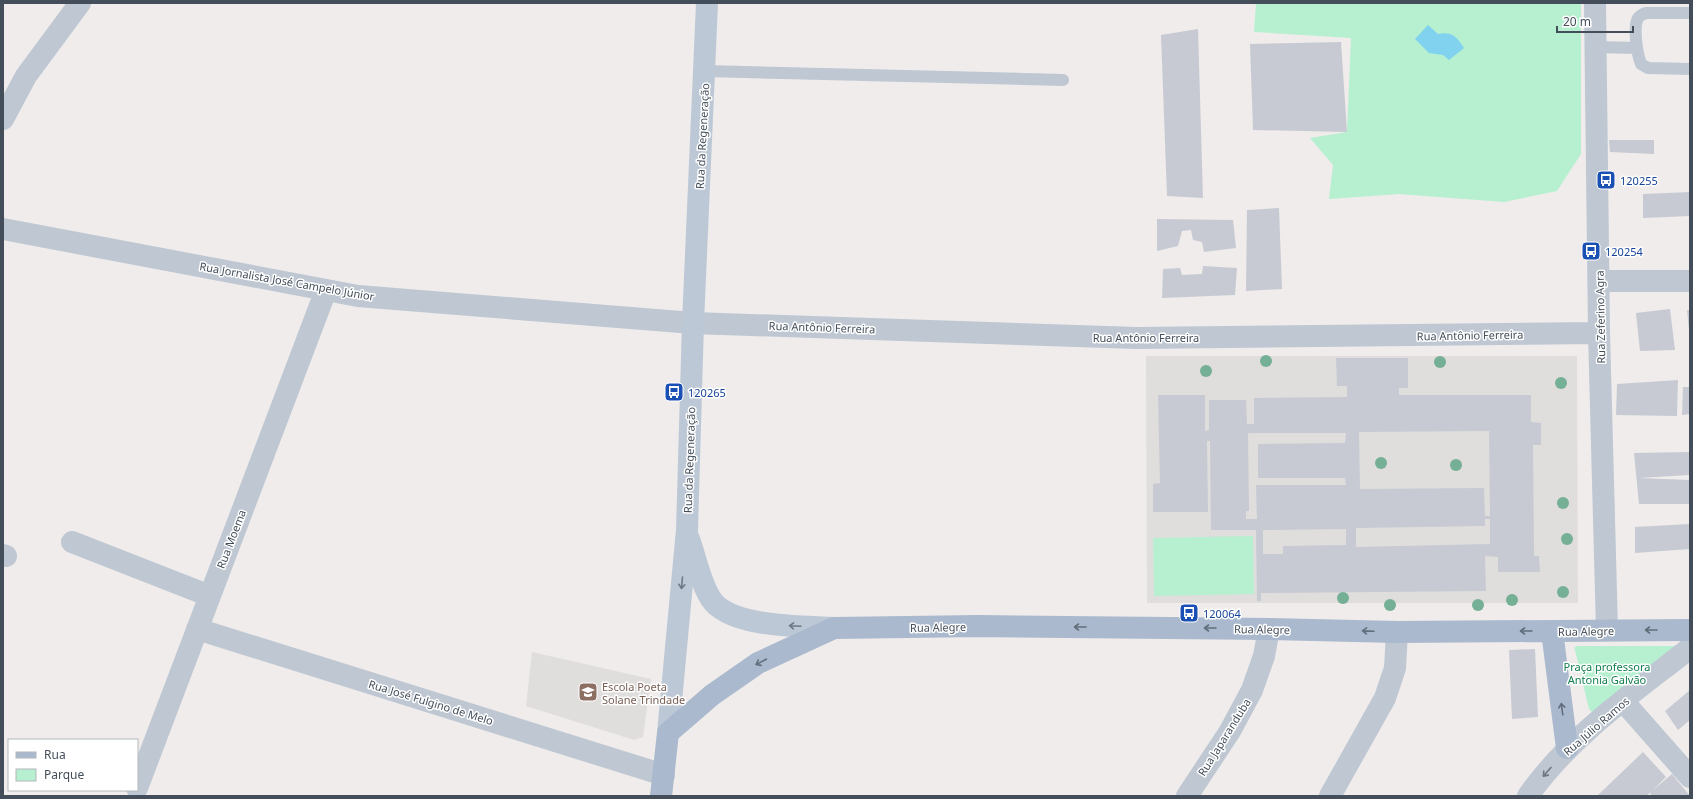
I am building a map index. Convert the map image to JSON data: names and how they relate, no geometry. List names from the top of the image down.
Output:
{
  "streets": {
    "main road": ["Rua da Regeneração", "Rua Alegre"],
    "street": [
      "Rua Jornalista José Campelo Júnior",
      "Rua Zeferino Agra",
      "Rua Antônio Ferreira",
      "Rua Moema",
      "Rua José Fulgino de Melo",
      "Rua Júlio Ramos",
      "Rua Japaranduba"
    ]
  },
  "crossings": [
    ["Rua da Regeneração", "Rua Jornalista José Campelo Júnior"],
    ["Rua da Regeneração", "Rua Antônio Ferreira"],
    ["Rua da Regeneração", "Rua Alegre"],
    ["Rua da Regeneração", "Rua José Fulgino de Melo"],
    ["Rua Jornalista José Campelo Júnior", "Rua Antônio Ferreira"],
    ["Rua Jornalista José Campelo Júnior", "Rua Moema"],
    ["Rua Zeferino Agra", "Rua Antônio Ferreira"],
    ["Rua Zeferino Agra", "Rua Alegre"],
    ["Rua Moema", "Rua José Fulgino de Melo"],
    ["Rua Alegre", "Rua Japaranduba"]
  ],
  "one_way": ["Rua Alegre"],
  "parks": ["Praça professora Antonia Galvão"],
  "places": {
    "bus stop": [
      "120255",
      "120254",
      "120265",
      "120064"
    ],
    "school or university": ["Escola Poeta Solane Trindade"]
  },
  "legend": ["Rua", "Parque"],
  "scale_bar": "20 m"
}
